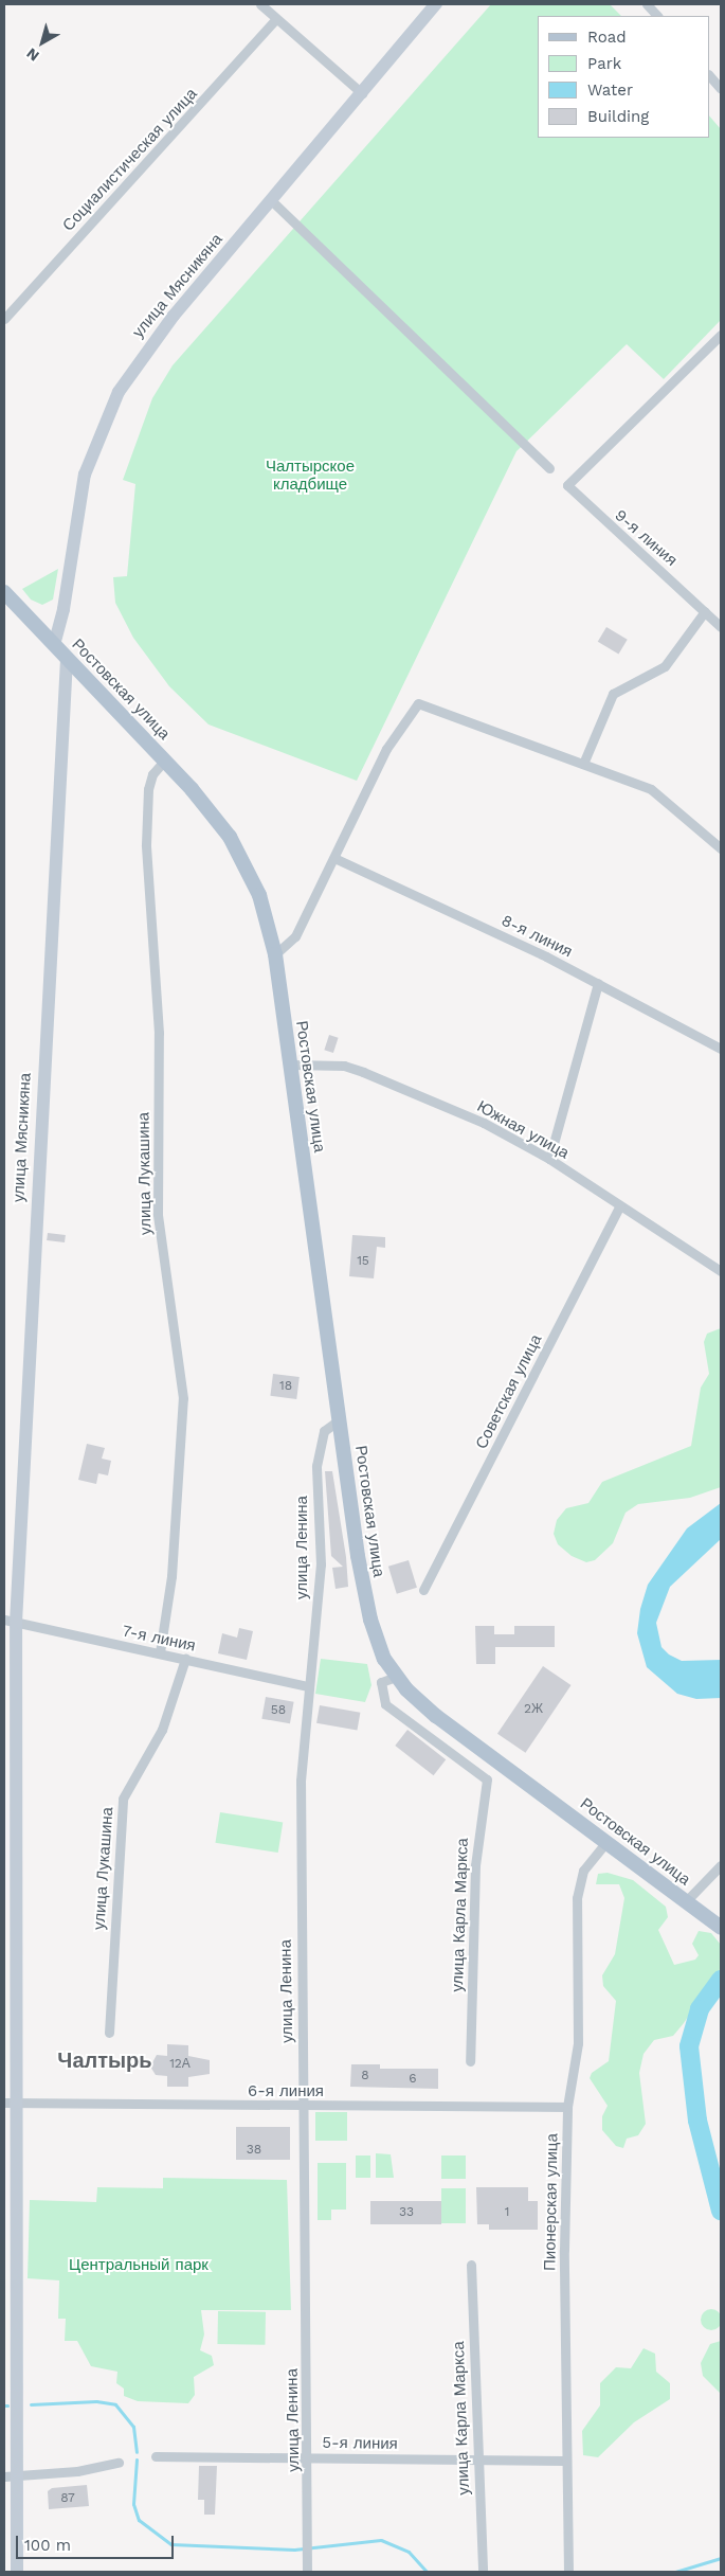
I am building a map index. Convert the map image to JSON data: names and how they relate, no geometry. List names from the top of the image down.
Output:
{
  "streets": {
    "main road": ["Ростовская улица"],
    "street": [
      "Социалистическая улица",
      "улица Мясникяна",
      "9-я линия",
      "8-я линия",
      "Южная улица",
      "улица Лукашина",
      "Советская улица",
      "улица Ленина",
      "7-я линия",
      "улица Карла Маркса",
      "6-я линия",
      "Пионерская улица",
      "5-я линия"
    ]
  },
  "crossings": [
    ["улица Мясникяна", "Ростовская улица"],
    ["улица Мясникяна", "7-я линия"],
    ["улица Мясникяна", "6-я линия"],
    ["Ростовская улица", "Южная улица"],
    ["Ростовская улица", "улица Лукашина"],
    ["Ростовская улица", "улица Ленина"],
    ["Ростовская улица", "улица Карла Маркса"],
    ["Ростовская улица", "Пионерская улица"],
    ["Южная улица", "Советская улица"],
    ["улица Лукашина", "7-я линия"],
    ["улица Ленина", "7-я линия"],
    ["улица Ленина", "6-я линия"],
    ["улица Ленина", "5-я линия"],
    ["улица Карла Маркса", "5-я линия"],
    ["6-я линия", "Пионерская улица"],
    ["Пионерская улица", "5-я линия"]
  ],
  "districts": ["Чалтырь"],
  "parks": ["Чалтырское кладбище", "Центральный парк"],
  "house_numbers": [
    "15",
    "18",
    "2Ж",
    "58",
    "12А",
    "8",
    "6",
    "38",
    "33",
    "1",
    "87"
  ],
  "legend": [
    "Road",
    "Park",
    "Water",
    "Building"
  ],
  "scale_bar": "100 m",
  "north": "bottom left"
}
